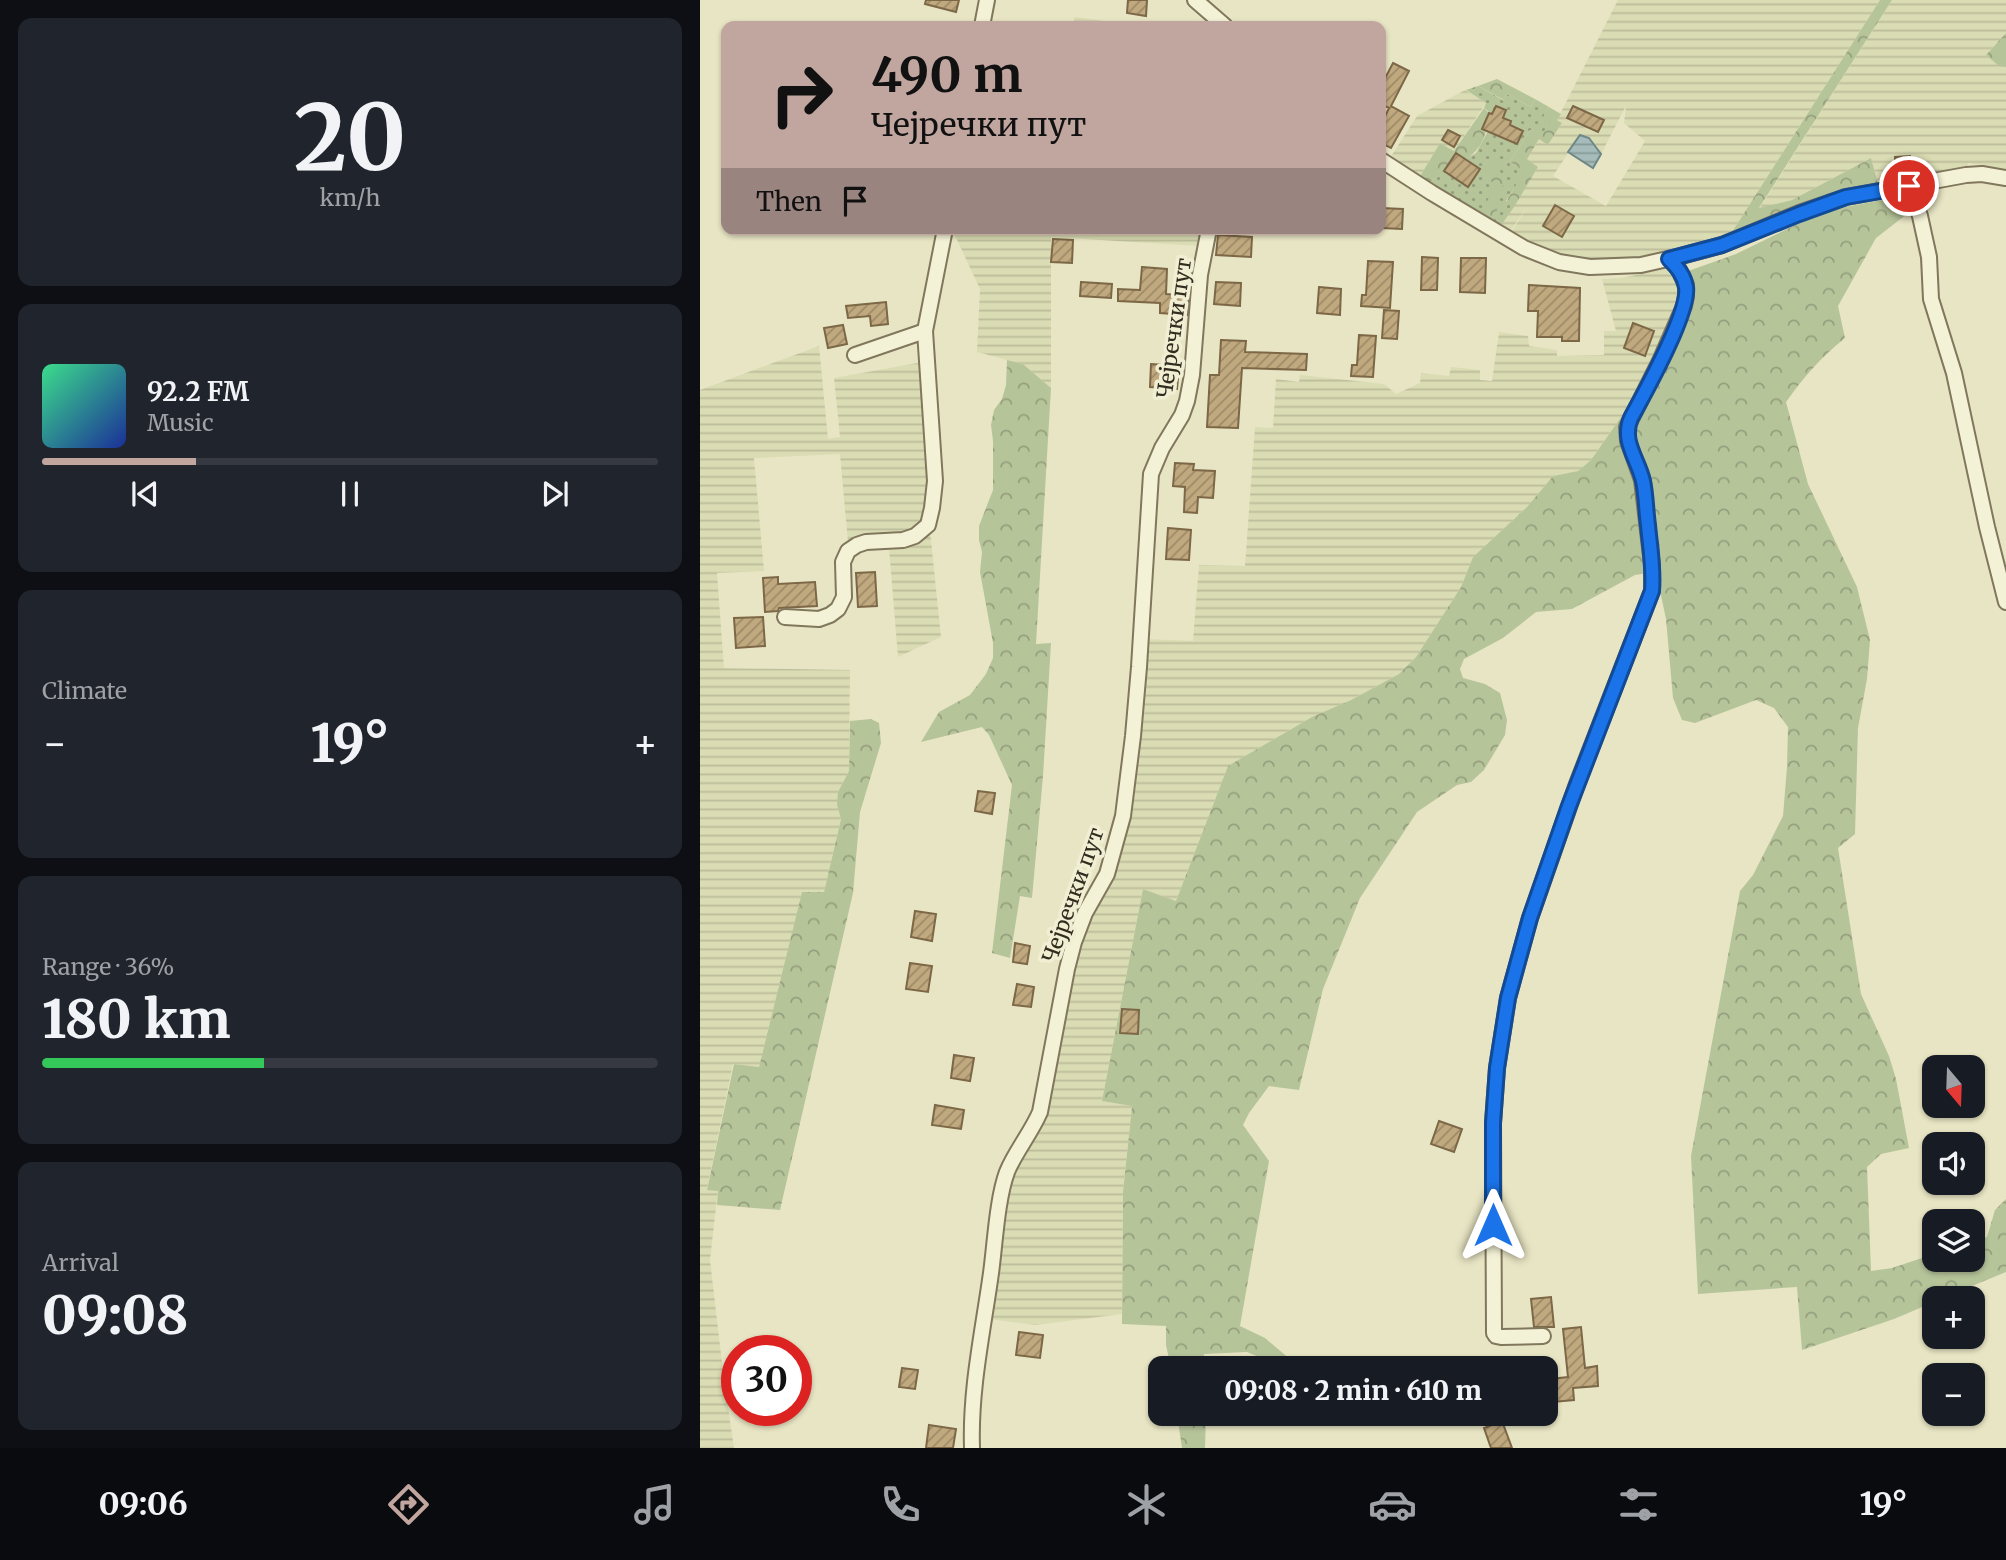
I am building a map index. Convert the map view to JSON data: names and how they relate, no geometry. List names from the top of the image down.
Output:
{
  "streets": {
    "street": ["Чејречки пут"]
  },
  "north": "bottom",
  "page": {
    "tile": [
      ["20", "km/h"],
      "Climate",
      ["Range · 36%", "180 km"],
      ["Arrival", "09:08"]
    ],
    "turn": ["490 m", "Чејречки пут"],
    "then": "Then",
    "song": ["92.2 FM", "Music"],
    "heat": ["−", "19°", "+"],
    "map_buttons": ["+", "−"],
    "limit": "30",
    "trip": "09:08 · 2 min · 610 m",
    "tabs": ["09:06", "19°"]
  }
}
